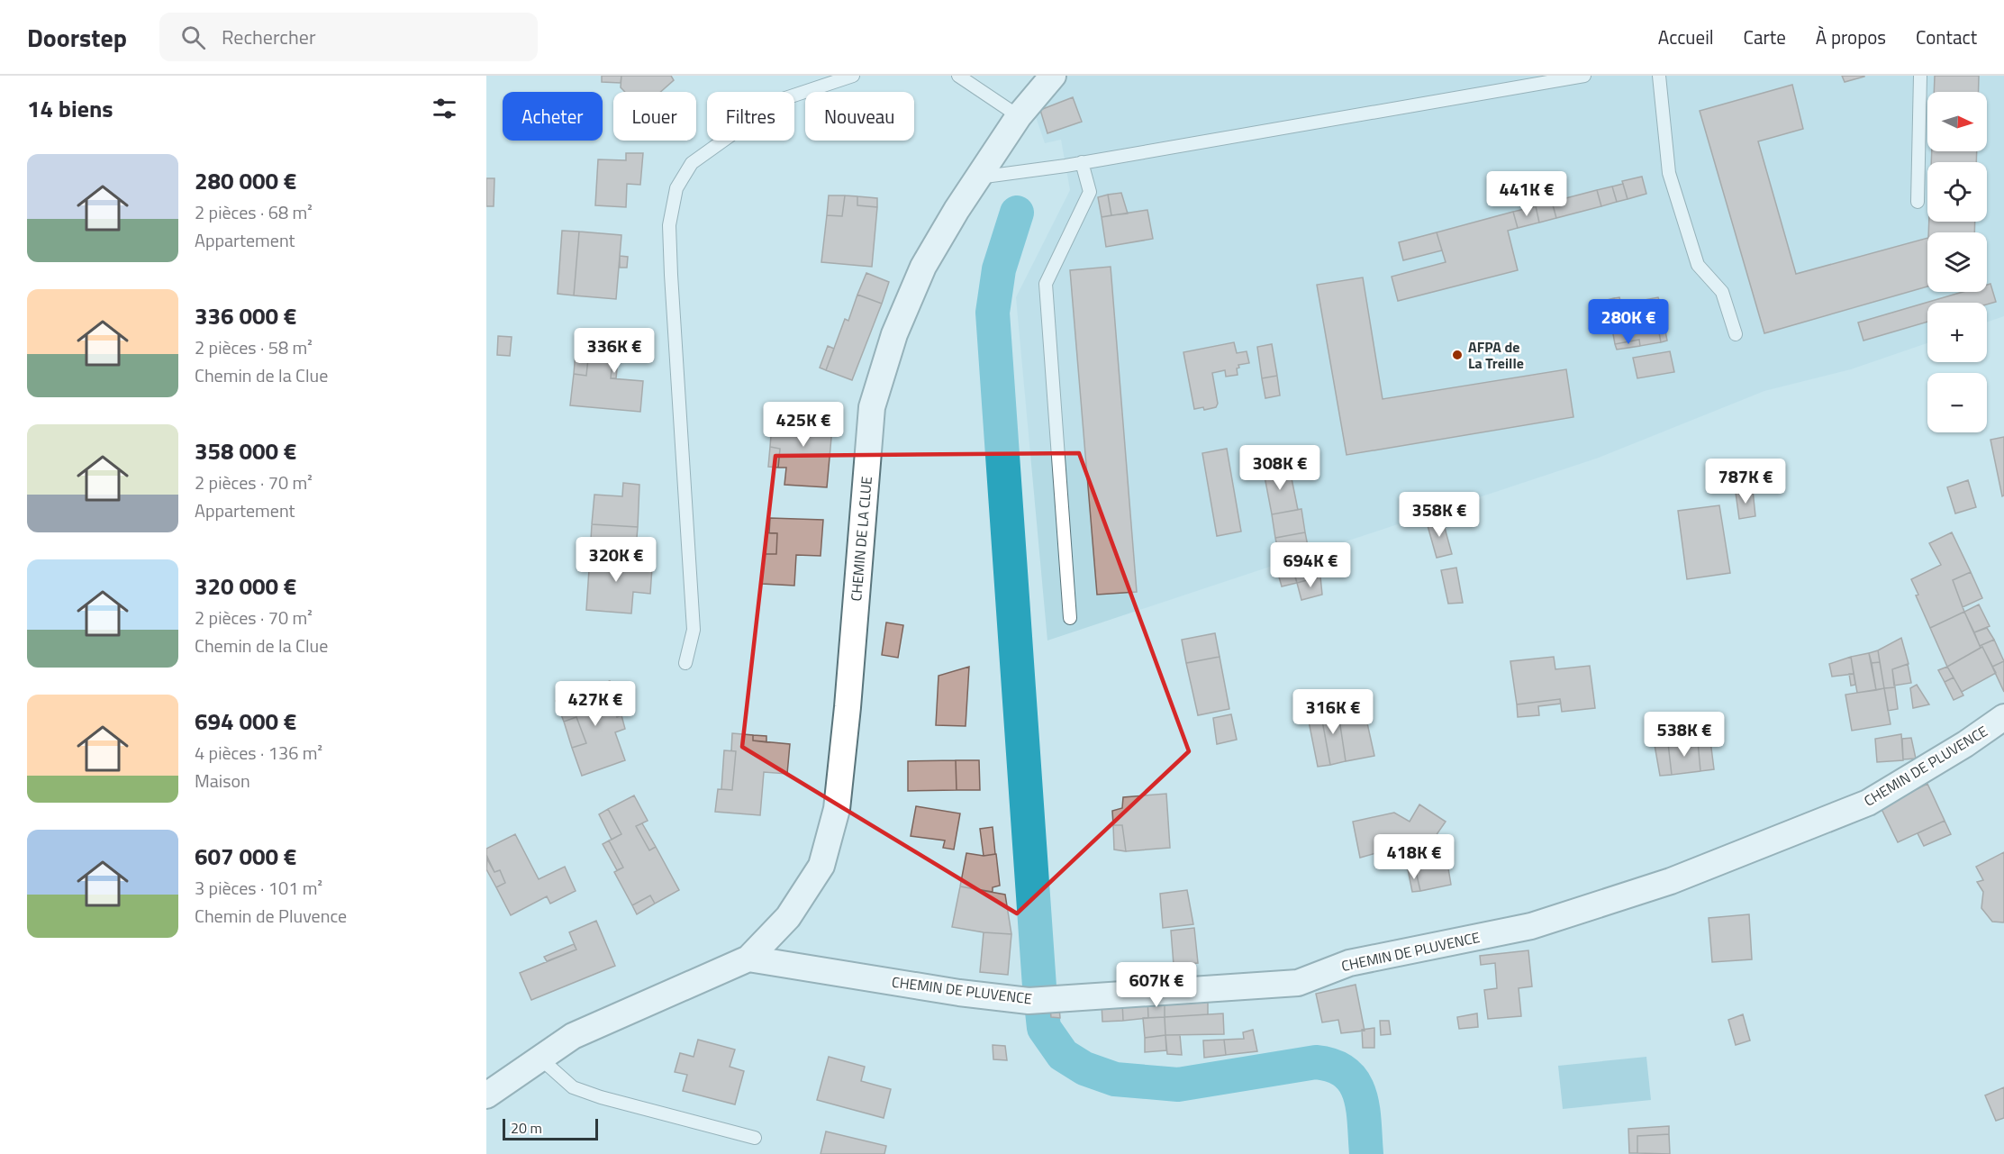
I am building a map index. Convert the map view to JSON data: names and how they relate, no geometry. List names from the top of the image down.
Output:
{
  "streets": {
    "street": ["CHEMIN DE LA CLUE", "CHEMIN DE PLUVENCE"]
  },
  "crossings": [
    ["CHEMIN DE LA CLUE", "CHEMIN DE PLUVENCE"]
  ],
  "places": ["AFPA de La Treille"],
  "scale_bar": "20 m",
  "north": "right",
  "page": {
    "header": "Doorstep",
    "search": "Rechercher",
    "nav": [
      "Accueil",
      "Carte",
      "À propos",
      "Contact"
    ],
    "heading": "14 biens",
    "map_buttons": ["+", "−"],
    "chip": [
      "Acheter",
      "Louer",
      "Filtres",
      "Nouveau"
    ],
    "list": [
      {
        "name": "280 000 €",
        "note": "2 pièces · 68 m² · Appartement"
      },
      {
        "name": "336 000 €",
        "note": "2 pièces · 58 m² · Chemin de la Clue"
      },
      {
        "name": "358 000 €",
        "note": "2 pièces · 70 m² · Appartement"
      },
      {
        "name": "320 000 €",
        "note": "2 pièces · 70 m² · Chemin de la Clue"
      },
      {
        "name": "694 000 €",
        "note": "4 pièces · 136 m² · Maison"
      },
      {
        "name": "607 000 €",
        "note": "3 pièces · 101 m² · Chemin de Pluvence"
      }
    ],
    "price": [
      "441K €",
      "280K €",
      "336K €",
      "425K €",
      "308K €",
      "787K €",
      "358K €",
      "320K €",
      "694K €",
      "427K €",
      "316K €",
      "538K €",
      "418K €",
      "607K €"
    ],
    "scale": "20 m"
  }
}
